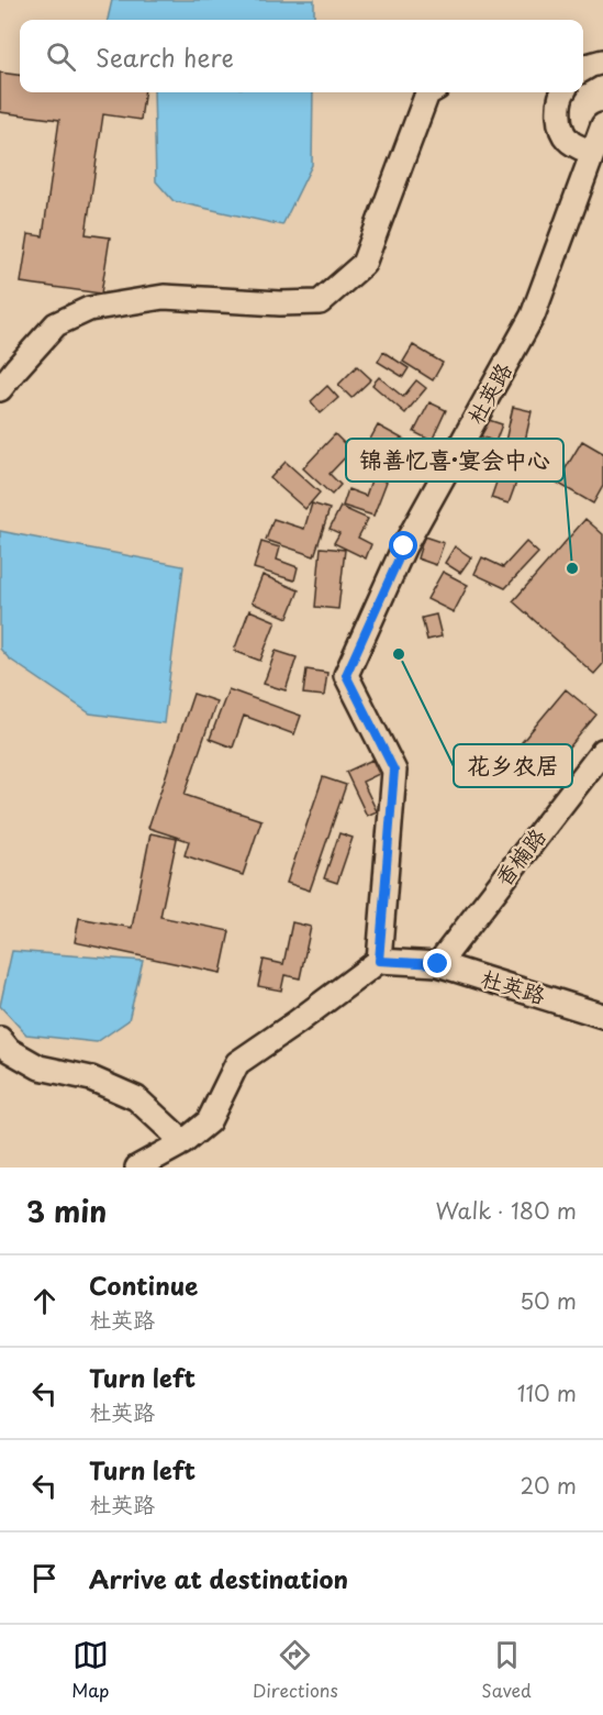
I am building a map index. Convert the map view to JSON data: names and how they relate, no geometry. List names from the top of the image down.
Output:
{
  "streets": {
    "street": ["杜英路", "香楠路"]
  },
  "crossings": [
    ["杜英路", "香楠路"]
  ],
  "places": ["锦善忆喜·宴会中心", "花乡农居"],
  "page": {
    "search": "Search here",
    "heading": ["3 min", "Walk · 180 m"],
    "list": [
      ["Continue", "杜英路", "50 m"],
      ["Turn left", "杜英路", "110 m"],
      ["Turn left", "杜英路", "20 m"],
      "Arrive at destination"
    ],
    "nav": ["Map", "Directions", "Saved"]
  }
}
